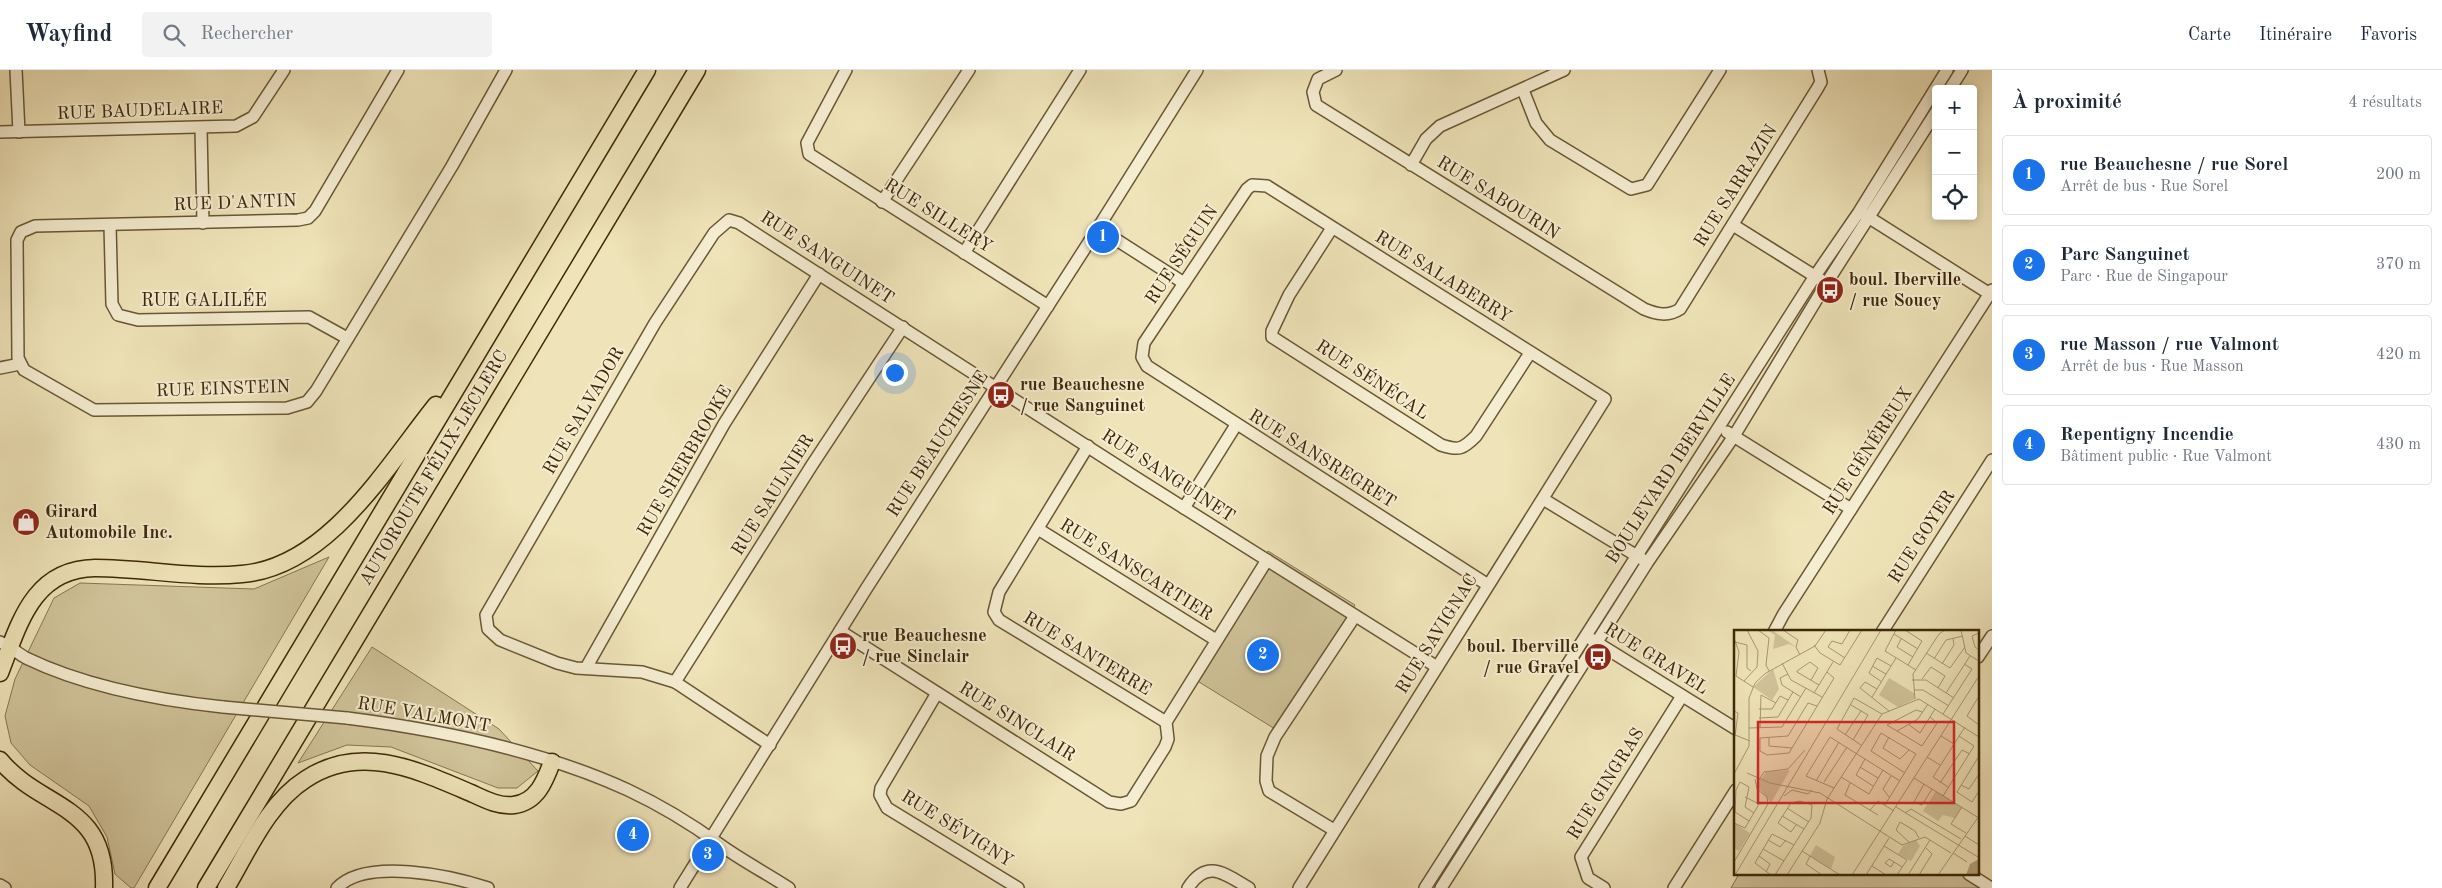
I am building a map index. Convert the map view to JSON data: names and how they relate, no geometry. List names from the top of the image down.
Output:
{
  "streets": {
    "highway": ["AUTOROUTE FÉLIX-LECLERC"],
    "street": [
      "RUE BAUDELAIRE",
      "RUE SARRAZIN",
      "RUE SABOURIN",
      "RUE D'ANTIN",
      "RUE SILLERY",
      "RUE SÉGUIN",
      "RUE SANGUINET",
      "RUE SALABERRY",
      "RUE GALILÉE",
      "RUE SÉNÉCAL",
      "RUE EINSTEIN",
      "RUE SALVADOR",
      "RUE BEAUCHESNE",
      "RUE GÉNÉREUX",
      "RUE SANSREGRET",
      "RUE SHERBROOKE",
      "BOULEVARD IBERVILLE",
      "RUE SAULNIER",
      "RUE GOYER",
      "RUE SANSCARTIER",
      "RUE SAVIGNAC",
      "RUE SANTERRE",
      "RUE GRAVEL",
      "RUE VALMONT",
      "RUE SINCLAIR",
      "RUE GINGRAS",
      "RUE SÉVIGNY"
    ]
  },
  "crossings": [
    ["RUE SARRAZIN", "RUE SABOURIN"],
    ["RUE D'ANTIN", "RUE GALILÉE"],
    ["RUE D'ANTIN", "RUE EINSTEIN"],
    ["RUE SILLERY", "RUE BEAUCHESNE"],
    ["RUE SÉGUIN", "RUE SALABERRY"],
    ["RUE SÉGUIN", "RUE SANSREGRET"],
    ["RUE SANGUINET", "RUE SALVADOR"],
    ["RUE SANGUINET", "RUE BEAUCHESNE"],
    ["RUE SANGUINET", "RUE SHERBROOKE"],
    ["RUE SANGUINET", "RUE SAULNIER"],
    ["RUE SANGUINET", "RUE SAVIGNAC"],
    ["RUE SALABERRY", "RUE SÉNÉCAL"],
    ["RUE SALABERRY", "RUE SAVIGNAC"],
    ["RUE GALILÉE", "RUE EINSTEIN"],
    ["RUE SALVADOR", "RUE SHERBROOKE"],
    ["RUE BEAUCHESNE", "RUE VALMONT"],
    ["RUE BEAUCHESNE", "RUE SINCLAIR"],
    ["RUE SANSREGRET", "RUE SAVIGNAC"],
    ["BOULEVARD IBERVILLE", "RUE GRAVEL"],
    ["RUE SANSCARTIER", "RUE SANTERRE"],
    ["RUE SANTERRE", "RUE SINCLAIR"],
    ["RUE GRAVEL", "RUE GINGRAS"],
    ["RUE SINCLAIR", "RUE SÉVIGNY"]
  ],
  "places": {
    "bus stop": [
      "boul. Iberville / rue Soucy",
      "rue Beauchesne / rue Sanguinet",
      "rue Beauchesne / rue Sinclair",
      "boul. Iberville / rue Gravel"
    ],
    "shop": ["Girard Automobile Inc."]
  },
  "page": {
    "header": "Wayfind",
    "search": "Rechercher",
    "nav": ["Carte", "Itinéraire", "Favoris"],
    "heading": ["À proximité", "4 résultats"],
    "map_buttons": ["+", "−"],
    "list": [
      {
        "mark": "1",
        "name": "rue Beauchesne / rue Sorel",
        "note": "Arrêt de bus · Rue Sorel",
        "value": "200 m"
      },
      {
        "mark": "2",
        "name": "Parc Sanguinet",
        "note": "Parc · Rue de Singapour",
        "value": "370 m"
      },
      {
        "mark": "3",
        "name": "rue Masson / rue Valmont",
        "note": "Arrêt de bus · Rue Masson",
        "value": "420 m"
      },
      {
        "mark": "4",
        "name": "Repentigny Incendie",
        "note": "Bâtiment public · Rue Valmont",
        "value": "430 m"
      }
    ],
    "pins": [
      "1",
      "2",
      "4",
      "3"
    ]
  }
}
